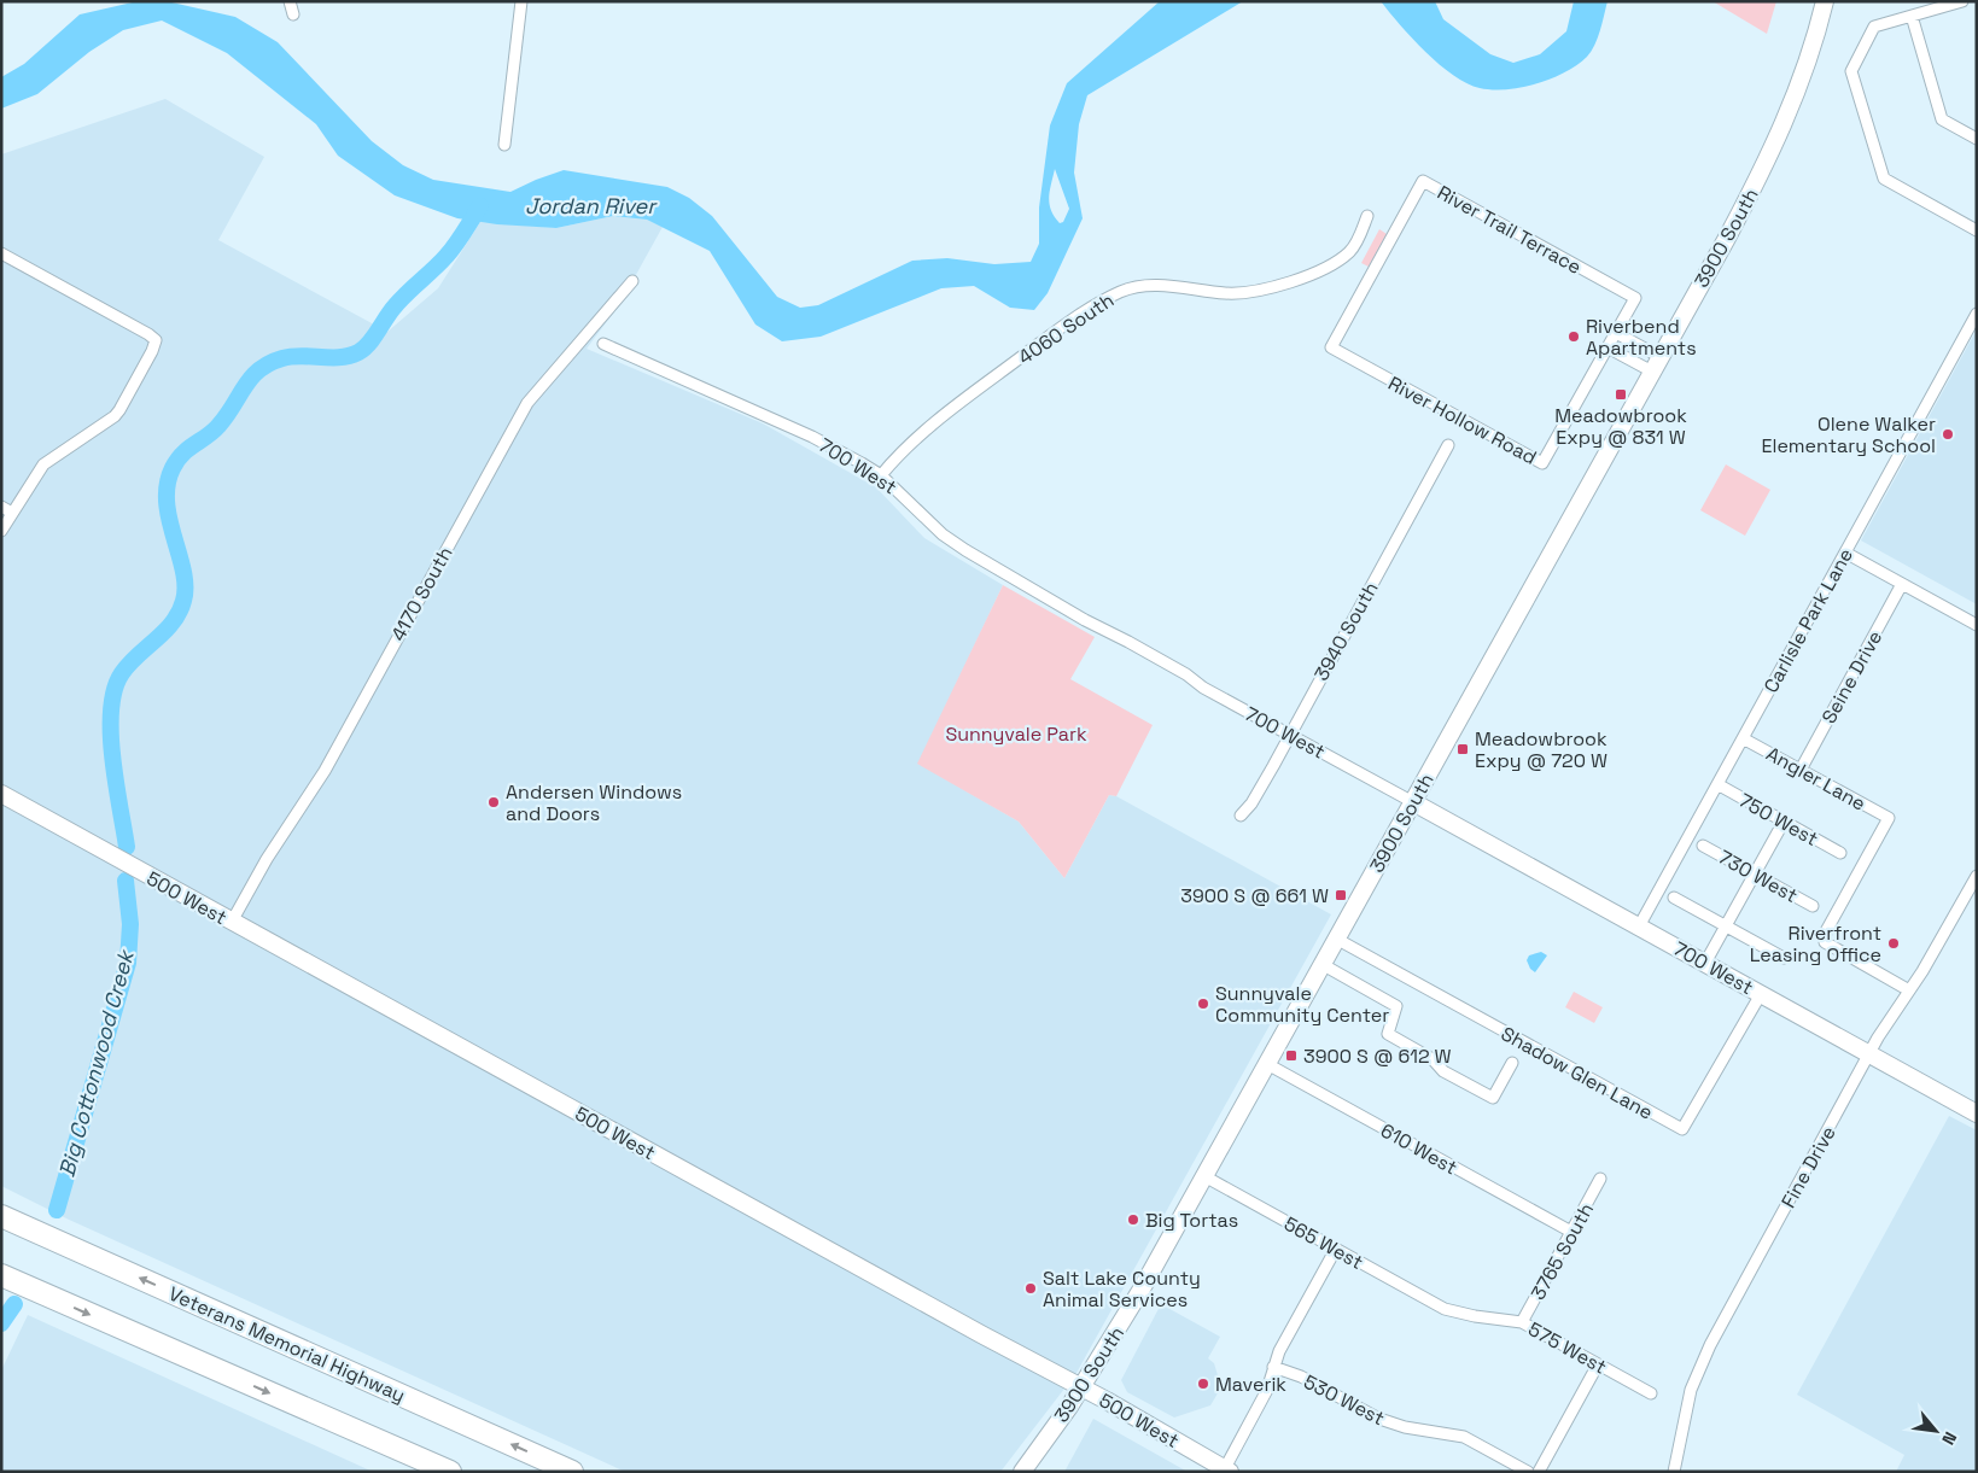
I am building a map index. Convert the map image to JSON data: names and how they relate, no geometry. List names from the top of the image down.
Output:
{
  "streets": {
    "highway": ["Veterans Memorial Highway"],
    "main road": ["3900 South", "700 West", "500 West"],
    "street": [
      "River Trail Terrace",
      "4060 South",
      "River Hollow Road",
      "4170 South",
      "Carlisle Park Lane",
      "3940 South",
      "Seine Drive",
      "Angler Lane",
      "750 West",
      "730 West",
      "Shadow Glen Lane",
      "610 West",
      "Fine Drive",
      "565 West",
      "3765 South",
      "575 West",
      "530 West"
    ]
  },
  "crossings": [
    ["River Trail Terrace", "River Hollow Road"],
    ["3900 South", "700 West"],
    ["3900 South", "500 West"],
    ["3900 South", "Shadow Glen Lane"],
    ["3900 South", "610 West"],
    ["3900 South", "565 West"],
    ["4060 South", "700 West"],
    ["700 West", "Carlisle Park Lane"],
    ["700 West", "3940 South"],
    ["700 West", "Shadow Glen Lane"],
    ["700 West", "Fine Drive"],
    ["4170 South", "500 West"],
    ["Carlisle Park Lane", "Angler Lane"],
    ["Carlisle Park Lane", "750 West"],
    ["Seine Drive", "Angler Lane"],
    ["Angler Lane", "Fine Drive"],
    ["610 West", "3765 South"],
    ["565 West", "575 West"],
    ["3765 South", "575 West"]
  ],
  "water": ["Jordan River", "Big Cottonwood Creek"],
  "parks": ["Sunnyvale Park"],
  "places": {
    "other": [
      "Riverbend Apartments",
      "Olene Walker Elementary School",
      "Andersen Windows and Doors",
      "Riverfront Leasing Office",
      "Sunnyvale Community Center",
      "Big Tortas",
      "Salt Lake County Animal Services",
      "Maverik"
    ],
    "transit": [
      "Meadowbrook Expy @ 831 W",
      "Meadowbrook Expy @ 720 W",
      "3900 S @ 661 W",
      "3900 S @ 612 W"
    ]
  },
  "north": "bottom right"
}
